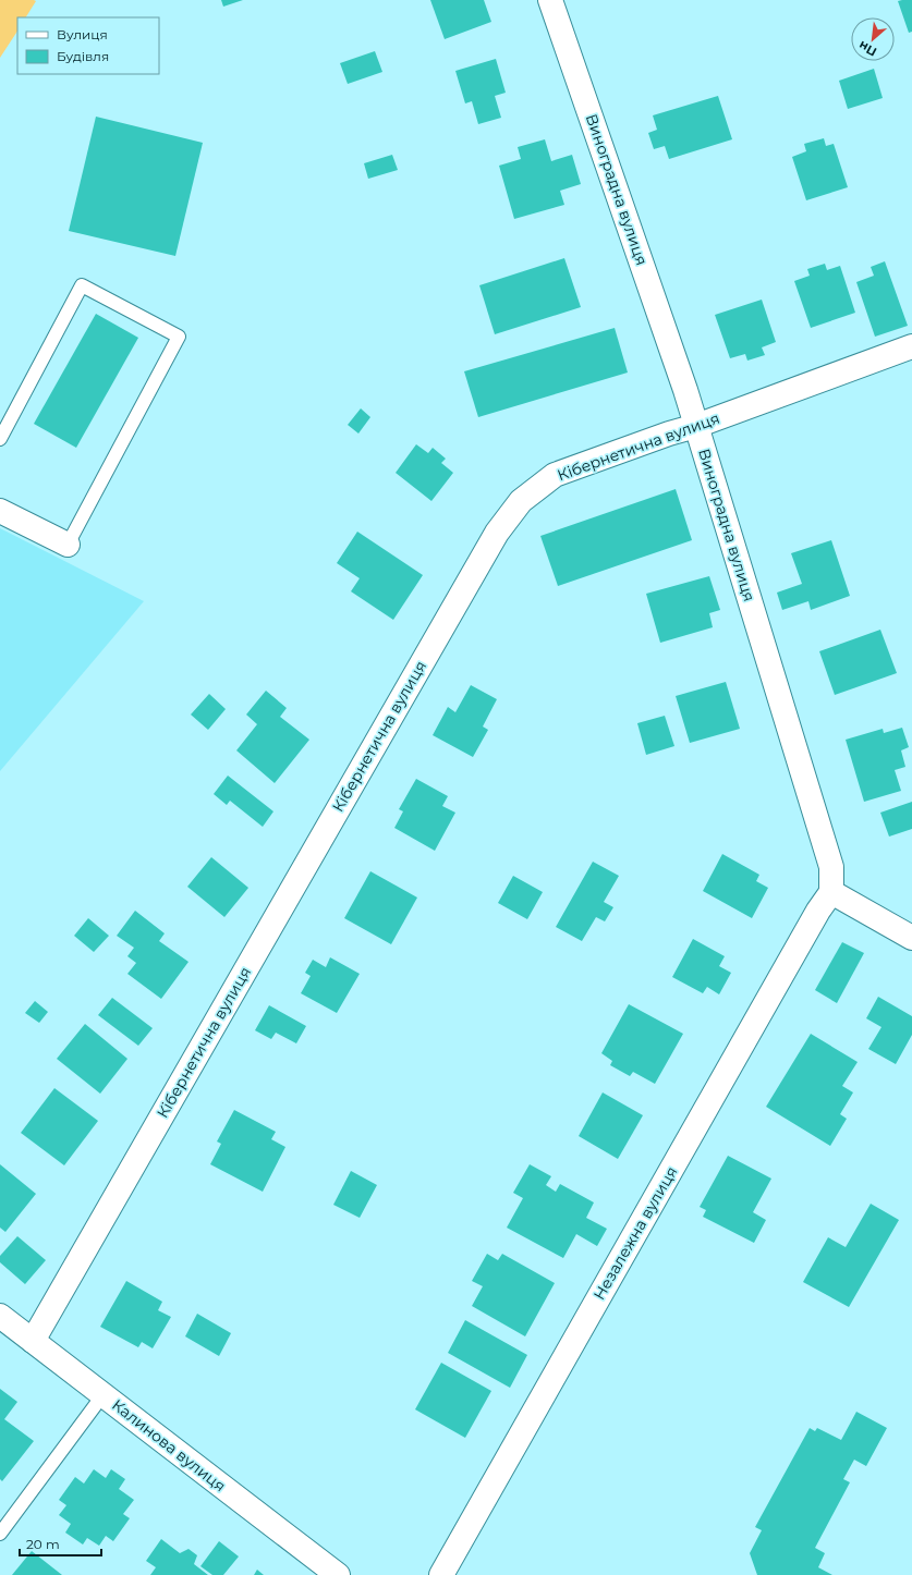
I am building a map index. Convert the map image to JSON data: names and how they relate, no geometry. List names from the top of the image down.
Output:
{
  "streets": {
    "street": [
      "Виноградна вулиця",
      "Кібернетична вулиця",
      "Незалежна вулиця",
      "Калинова вулиця"
    ]
  },
  "crossings": [
    ["Виноградна вулиця", "Кібернетична вулиця"],
    ["Виноградна вулиця", "Незалежна вулиця"],
    ["Кібернетична вулиця", "Калинова вулиця"]
  ],
  "legend": ["Вулиця", "Будівля"],
  "scale_bar": "20 m",
  "north": "bottom left"
}
